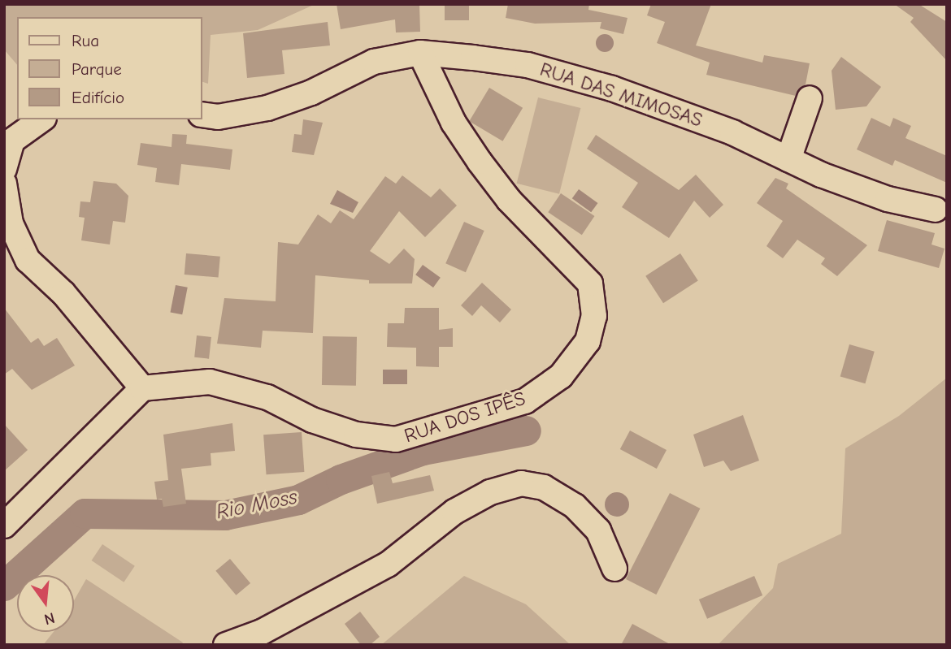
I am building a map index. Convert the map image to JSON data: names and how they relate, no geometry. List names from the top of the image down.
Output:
{
  "streets": {
    "street": ["RUA DAS MIMOSAS", "RUA DOS IPÊS"]
  },
  "crossings": [
    ["RUA DAS MIMOSAS", "RUA DOS IPÊS"]
  ],
  "water": ["Rio Moss"],
  "legend": ["Rua", "Parque", "Edifício"],
  "north": "bottom"
}
